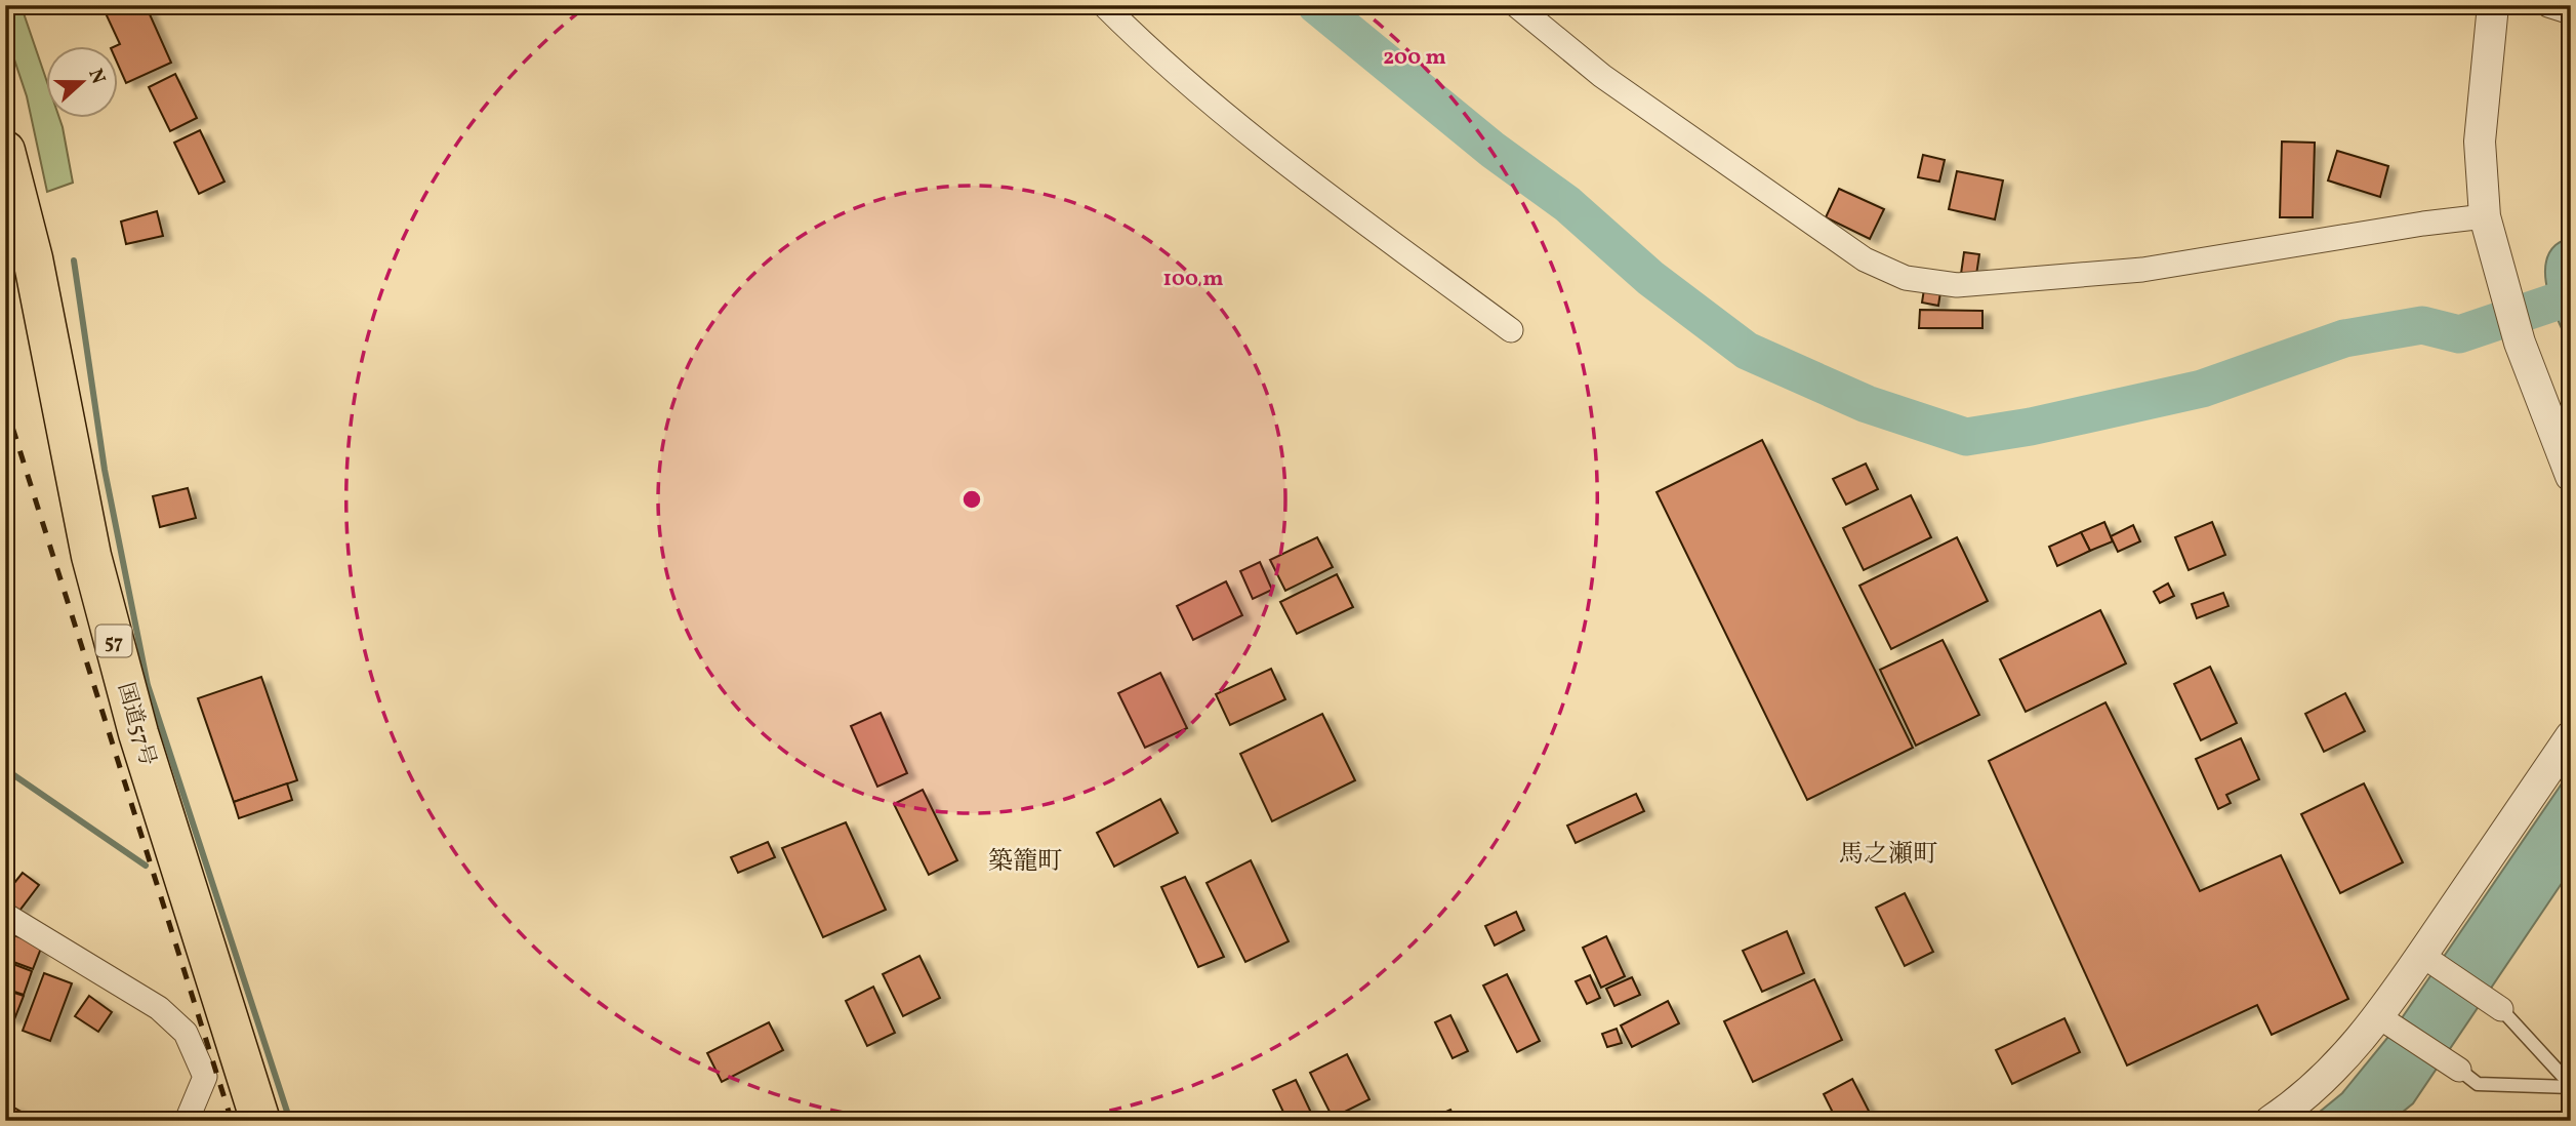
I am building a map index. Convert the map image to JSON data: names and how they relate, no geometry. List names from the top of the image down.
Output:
{
  "streets": {
    "highway": ["57", "国道57号"]
  },
  "districts": ["馬之瀬町", "築籠町"],
  "north": "right",
  "rings": ["200 m", "100 m"]
}
